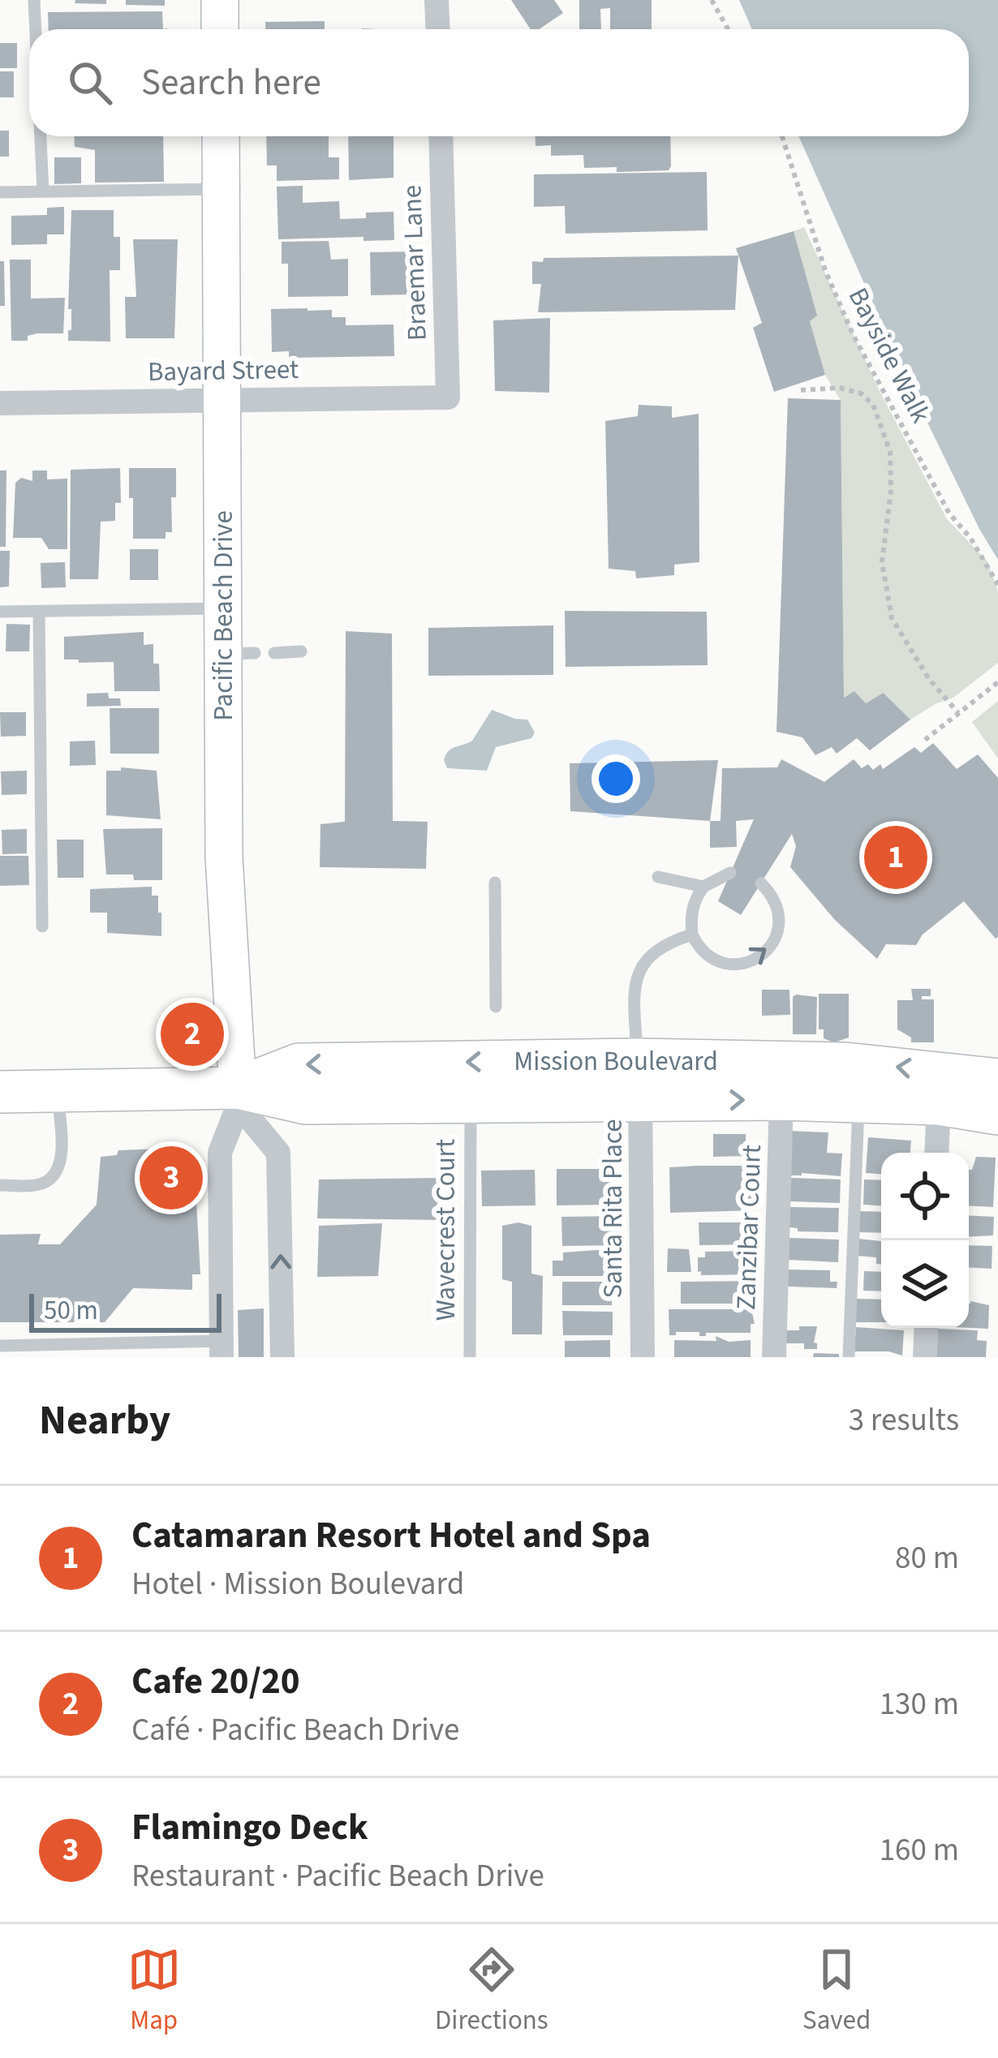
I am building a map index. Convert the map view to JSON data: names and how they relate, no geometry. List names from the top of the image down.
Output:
{
  "streets": {
    "main road": ["Mission Boulevard"],
    "street": [
      "Braemar Lane",
      "Bayard Street",
      "Pacific Beach Drive",
      "Santa Rita Place",
      "Zanzibar Court"
    ],
    "lane": ["Wavecrest Court"],
    "path": ["Bayside Walk"]
  },
  "crossings": [
    ["Braemar Lane", "Bayard Street"],
    ["Bayard Street", "Pacific Beach Drive"],
    ["Pacific Beach Drive", "Mission Boulevard"],
    ["Mission Boulevard", "Santa Rita Place"],
    ["Mission Boulevard", "Zanzibar Court"],
    ["Mission Boulevard", "Wavecrest Court"]
  ],
  "scale_bar": "50 m",
  "page": {
    "search": "Search here",
    "pins": ["1", "2", "3"],
    "scale": "50 m",
    "heading": ["Nearby", "3 results"],
    "list": [
      {
        "mark": "1",
        "name": "Catamaran Resort Hotel and Spa",
        "note": "Hotel · Mission Boulevard",
        "value": "80 m"
      },
      {
        "mark": "2",
        "name": "Cafe 20/20",
        "note": "Café · Pacific Beach Drive",
        "value": "130 m"
      },
      {
        "mark": "3",
        "name": "Flamingo Deck",
        "note": "Restaurant · Pacific Beach Drive",
        "value": "160 m"
      }
    ],
    "nav": ["Map", "Directions", "Saved"]
  }
}
